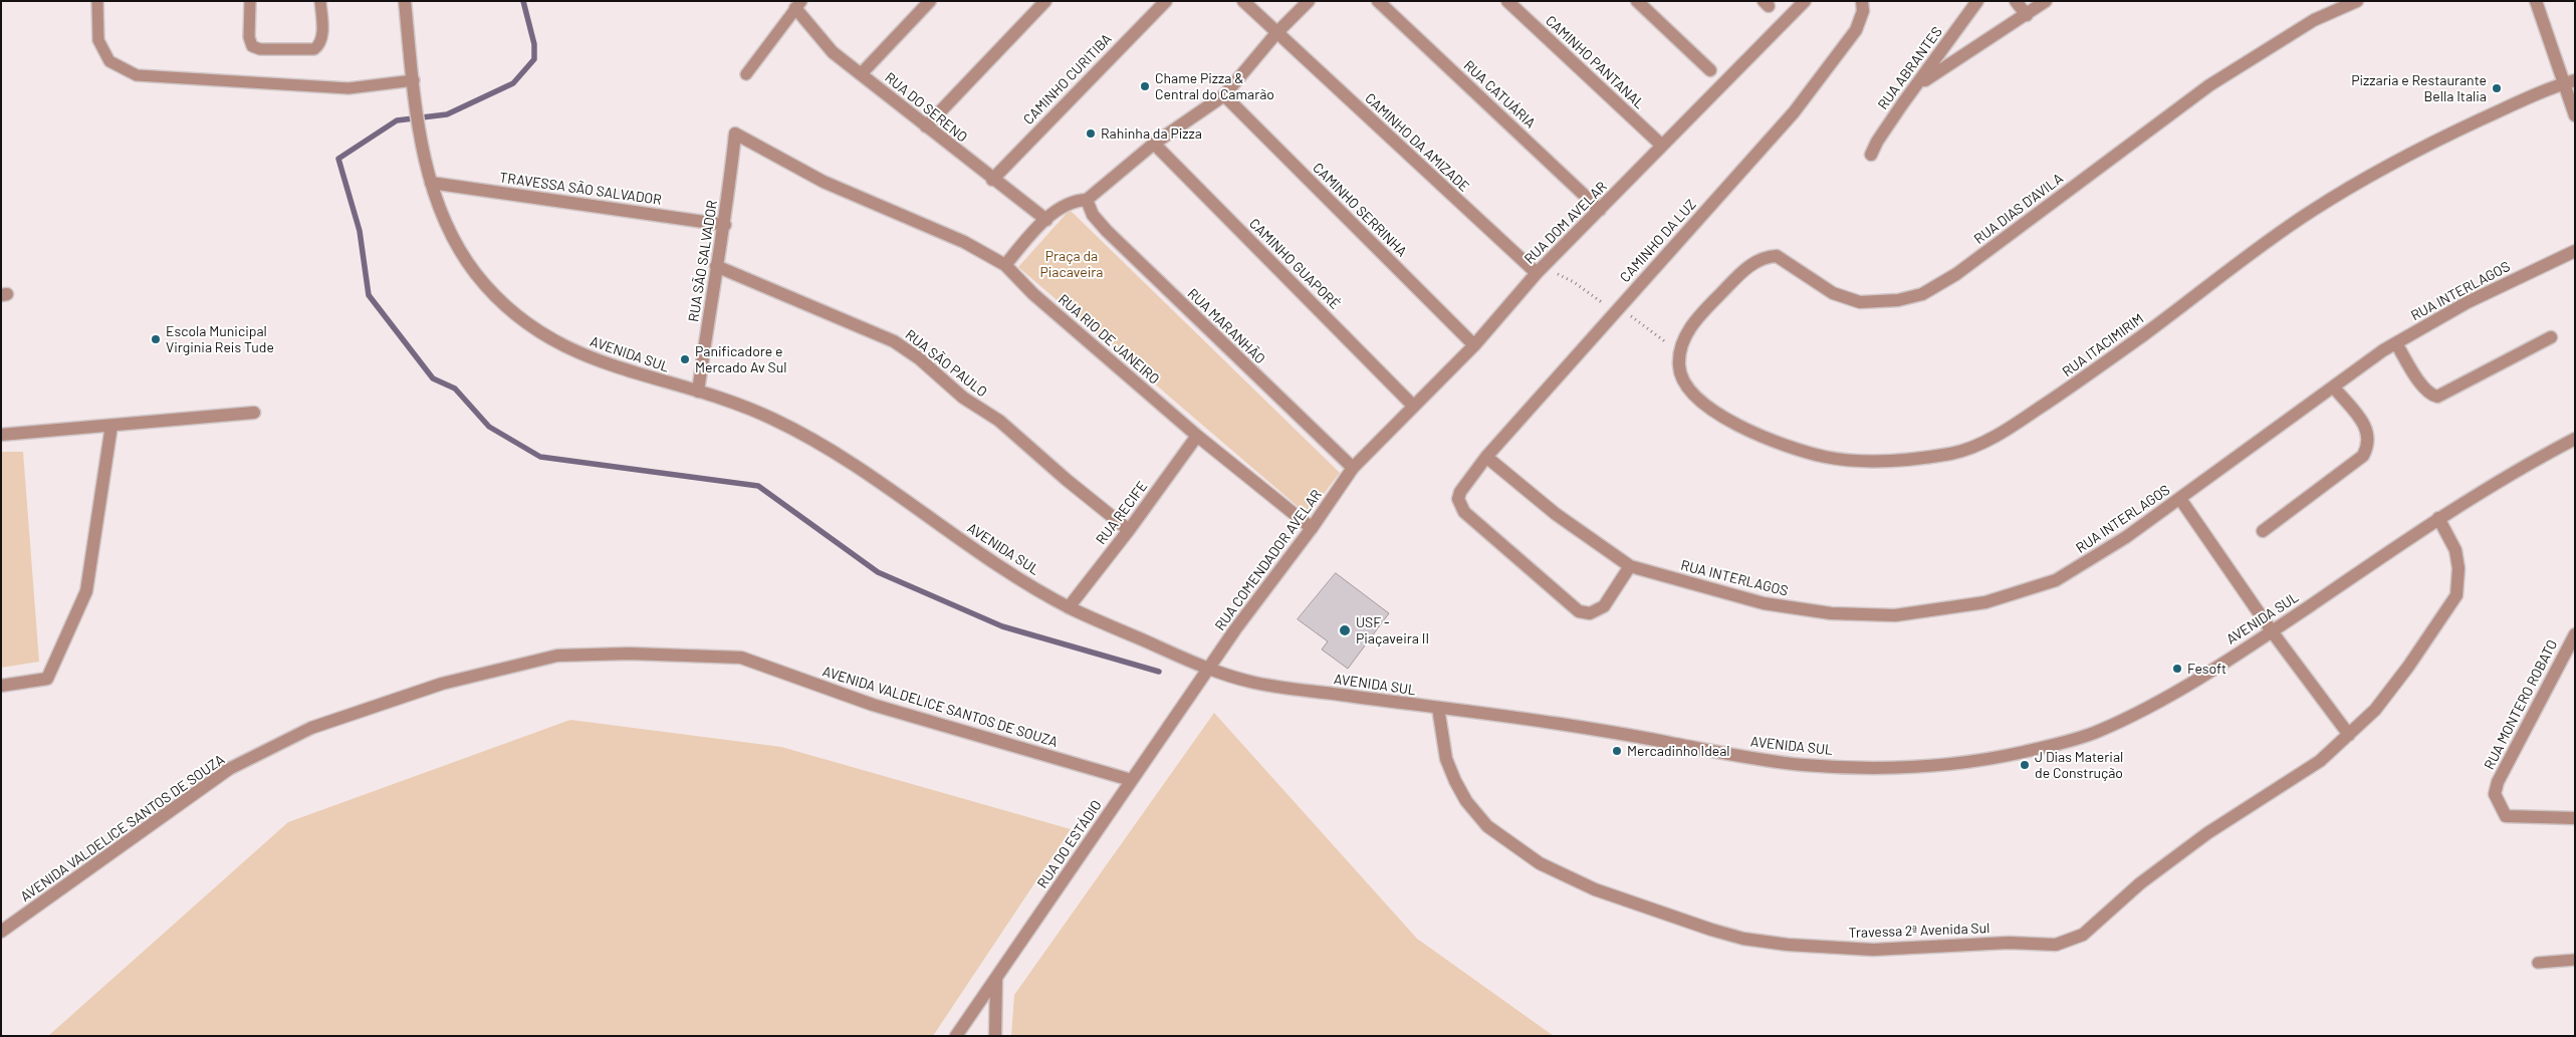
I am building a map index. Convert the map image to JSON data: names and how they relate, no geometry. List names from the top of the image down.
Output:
{
  "streets": {
    "street": [
      "CAMINHO PANTANAL",
      "RUA ABRANTES",
      "CAMINHO CURITIBA",
      "RUA CATUÁRIA",
      "RUA DO SERENO",
      "CAMINHO DA AMIZADE",
      "TRAVESSA SÃO SALVADOR",
      "RUA DIAS D'AVILA",
      "CAMINHO SERRINHA",
      "RUA DOM AVELAR",
      "CAMINHO DA LUZ",
      "RUA SÃO SALVADOR",
      "CAMINHO GUAPORÉ",
      "RUA INTERLAGOS",
      "RUA MARANHÃO",
      "RUA RIO DE JANEIRO",
      "RUA ITACIMIRIM",
      "AVENIDA SUL",
      "RUA SÃO PAULO",
      "RUA RECIFE",
      "RUA COMENDADOR AVELAR",
      "RUA MONTERO ROBATO",
      "AVENIDA VALDELICE SANTOS DE SOUZA",
      "RUA DO ESTÁDIO",
      "Travessa 2ª Avenida Sul"
    ]
  },
  "crossings": [
    ["CAMINHO PANTANAL", "RUA DOM AVELAR"],
    ["CAMINHO CURITIBA", "RUA DO SERENO"],
    ["RUA CATUÁRIA", "RUA DOM AVELAR"],
    ["CAMINHO DA AMIZADE", "RUA DOM AVELAR"],
    ["TRAVESSA SÃO SALVADOR", "RUA SÃO SALVADOR"],
    ["TRAVESSA SÃO SALVADOR", "AVENIDA SUL"],
    ["RUA DIAS D'AVILA", "RUA ITACIMIRIM"],
    ["CAMINHO SERRINHA", "RUA DOM AVELAR"],
    ["RUA DOM AVELAR", "CAMINHO GUAPORÉ"],
    ["RUA DOM AVELAR", "RUA MARANHÃO"],
    ["RUA DOM AVELAR", "RUA COMENDADOR AVELAR"],
    ["CAMINHO DA LUZ", "RUA INTERLAGOS"],
    ["RUA SÃO SALVADOR", "RUA RIO DE JANEIRO"],
    ["RUA SÃO SALVADOR", "AVENIDA SUL"],
    ["RUA SÃO SALVADOR", "RUA SÃO PAULO"],
    ["RUA MARANHÃO", "RUA COMENDADOR AVELAR"],
    ["RUA RIO DE JANEIRO", "RUA RECIFE"],
    ["RUA RIO DE JANEIRO", "RUA COMENDADOR AVELAR"],
    ["AVENIDA SUL", "RUA RECIFE"],
    ["AVENIDA SUL", "RUA COMENDADOR AVELAR"],
    ["AVENIDA SUL", "RUA DO ESTÁDIO"],
    ["AVENIDA SUL", "Travessa 2ª Avenida Sul"],
    ["RUA SÃO PAULO", "RUA RECIFE"],
    ["RUA COMENDADOR AVELAR", "RUA DO ESTÁDIO"],
    ["AVENIDA VALDELICE SANTOS DE SOUZA", "RUA DO ESTÁDIO"]
  ],
  "parks": ["Praça da Piacaveira"],
  "places": [
    "Chame Pizza & Central do Camarão",
    "Pizzaria e Restaurante Bella Italia",
    "Rahinha da Pizza",
    "Escola Municipal Virginia Reis Tude",
    "Panificadore e Mercado Av Sul",
    "USF - Piaçaveira II",
    "Fesoft",
    "Mercadinho Ideal",
    "J Dias Material de Construção"
  ]
}
